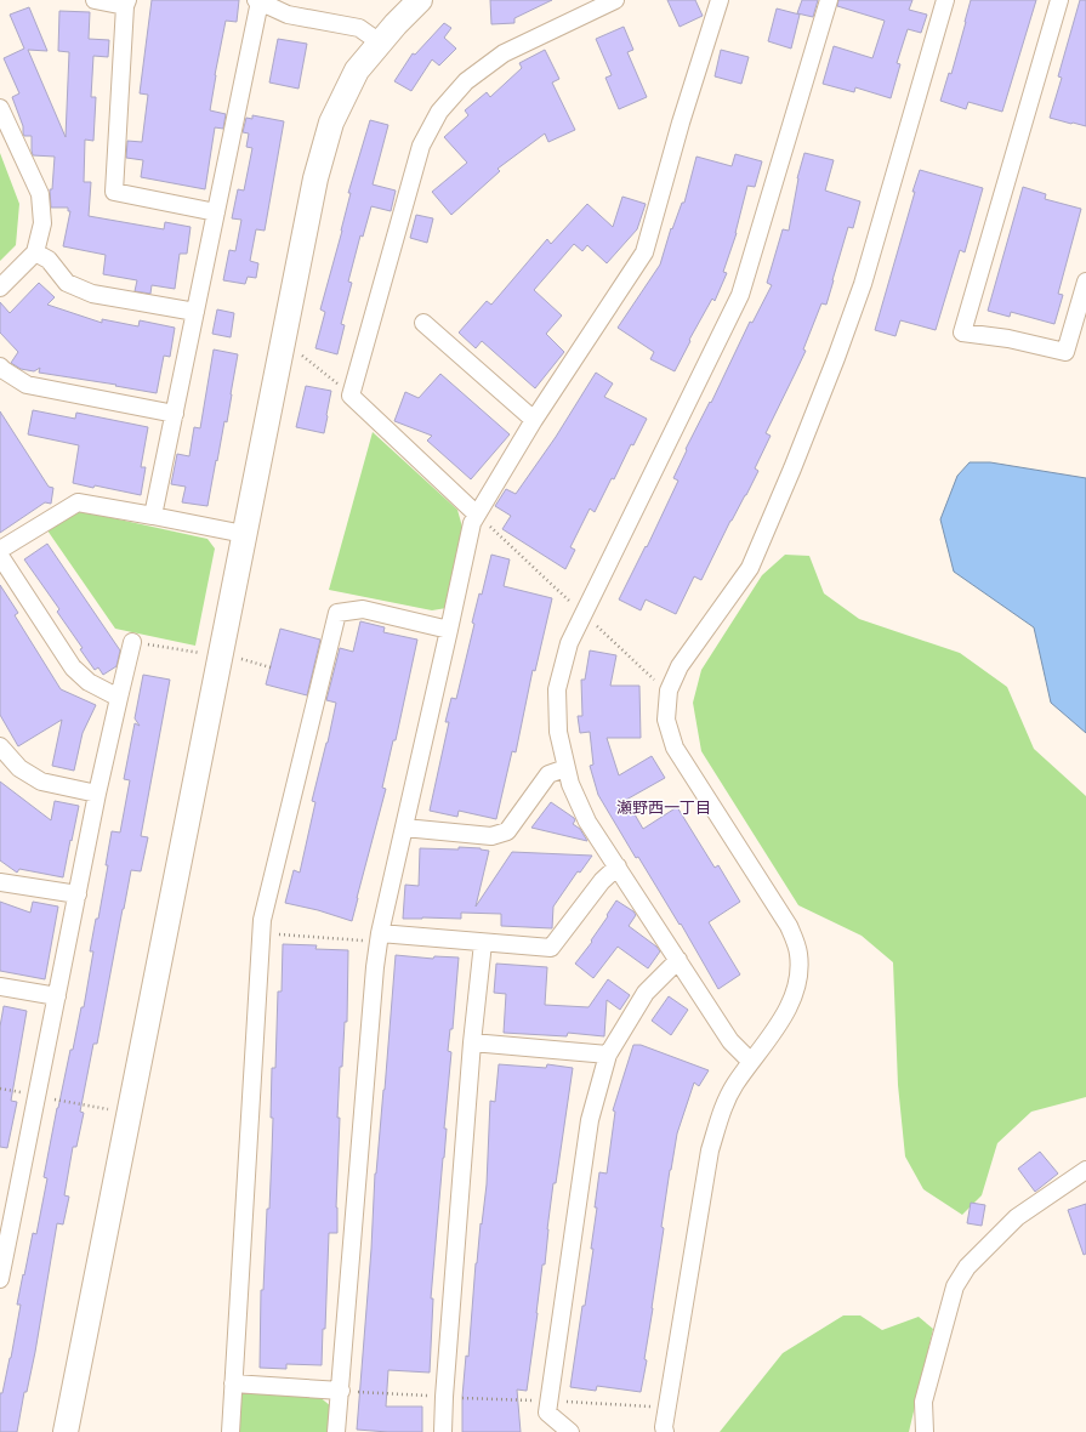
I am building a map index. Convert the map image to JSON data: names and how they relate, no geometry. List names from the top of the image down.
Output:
{
  "districts": ["瀬野西一丁目"]
}
